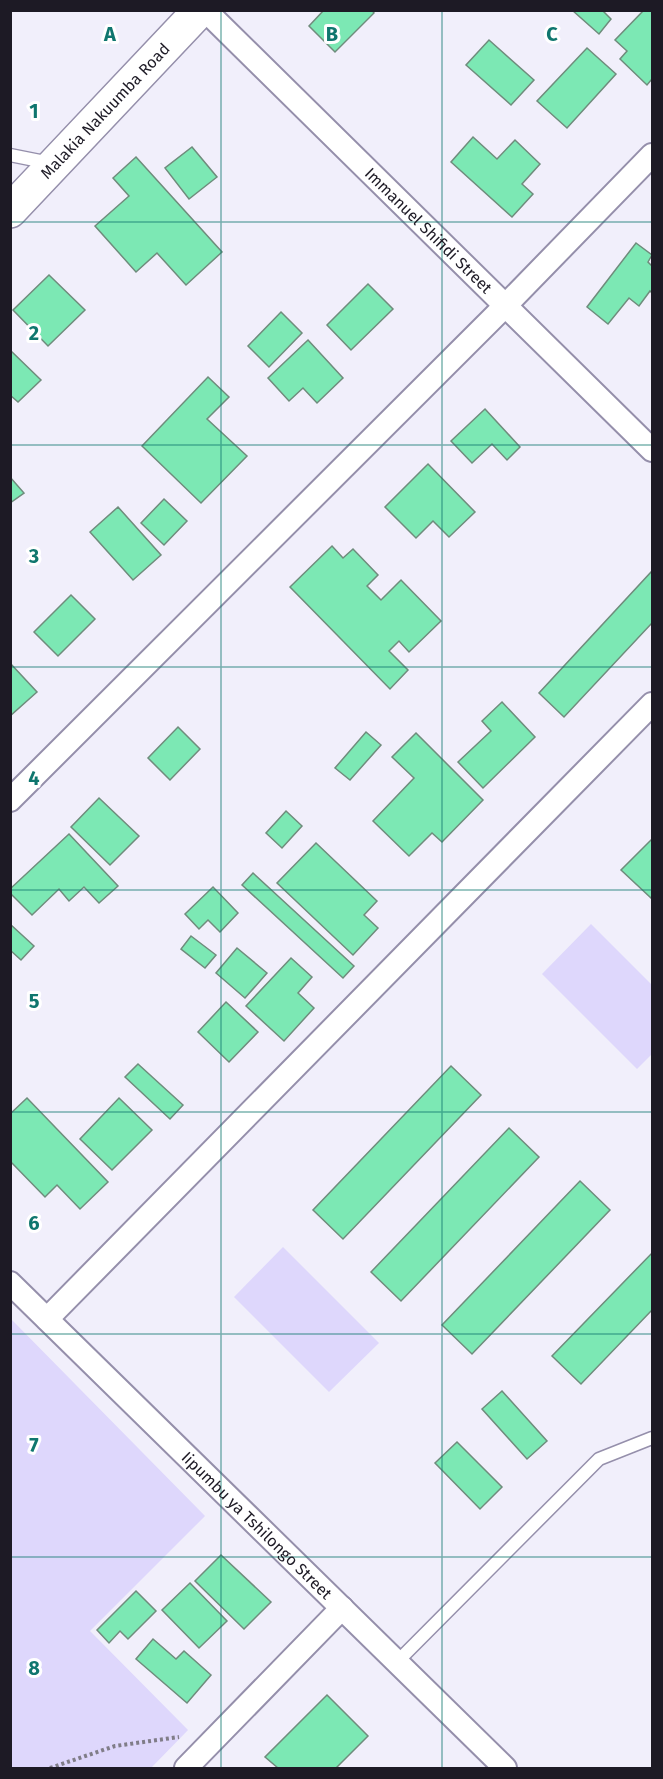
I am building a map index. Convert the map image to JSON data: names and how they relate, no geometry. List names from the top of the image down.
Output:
{
  "streets": {
    "main road": ["Malakia Nakuumba Road"],
    "street": ["Immanuel Shifidi Street", "Iipumbu ya Tshilongo Street"]
  },
  "grid": {
    "columns": ["A", "B", "C"],
    "rows": [
      "1",
      "2",
      "3",
      "4",
      "5",
      "6",
      "7",
      "8"
    ]
  }
}
